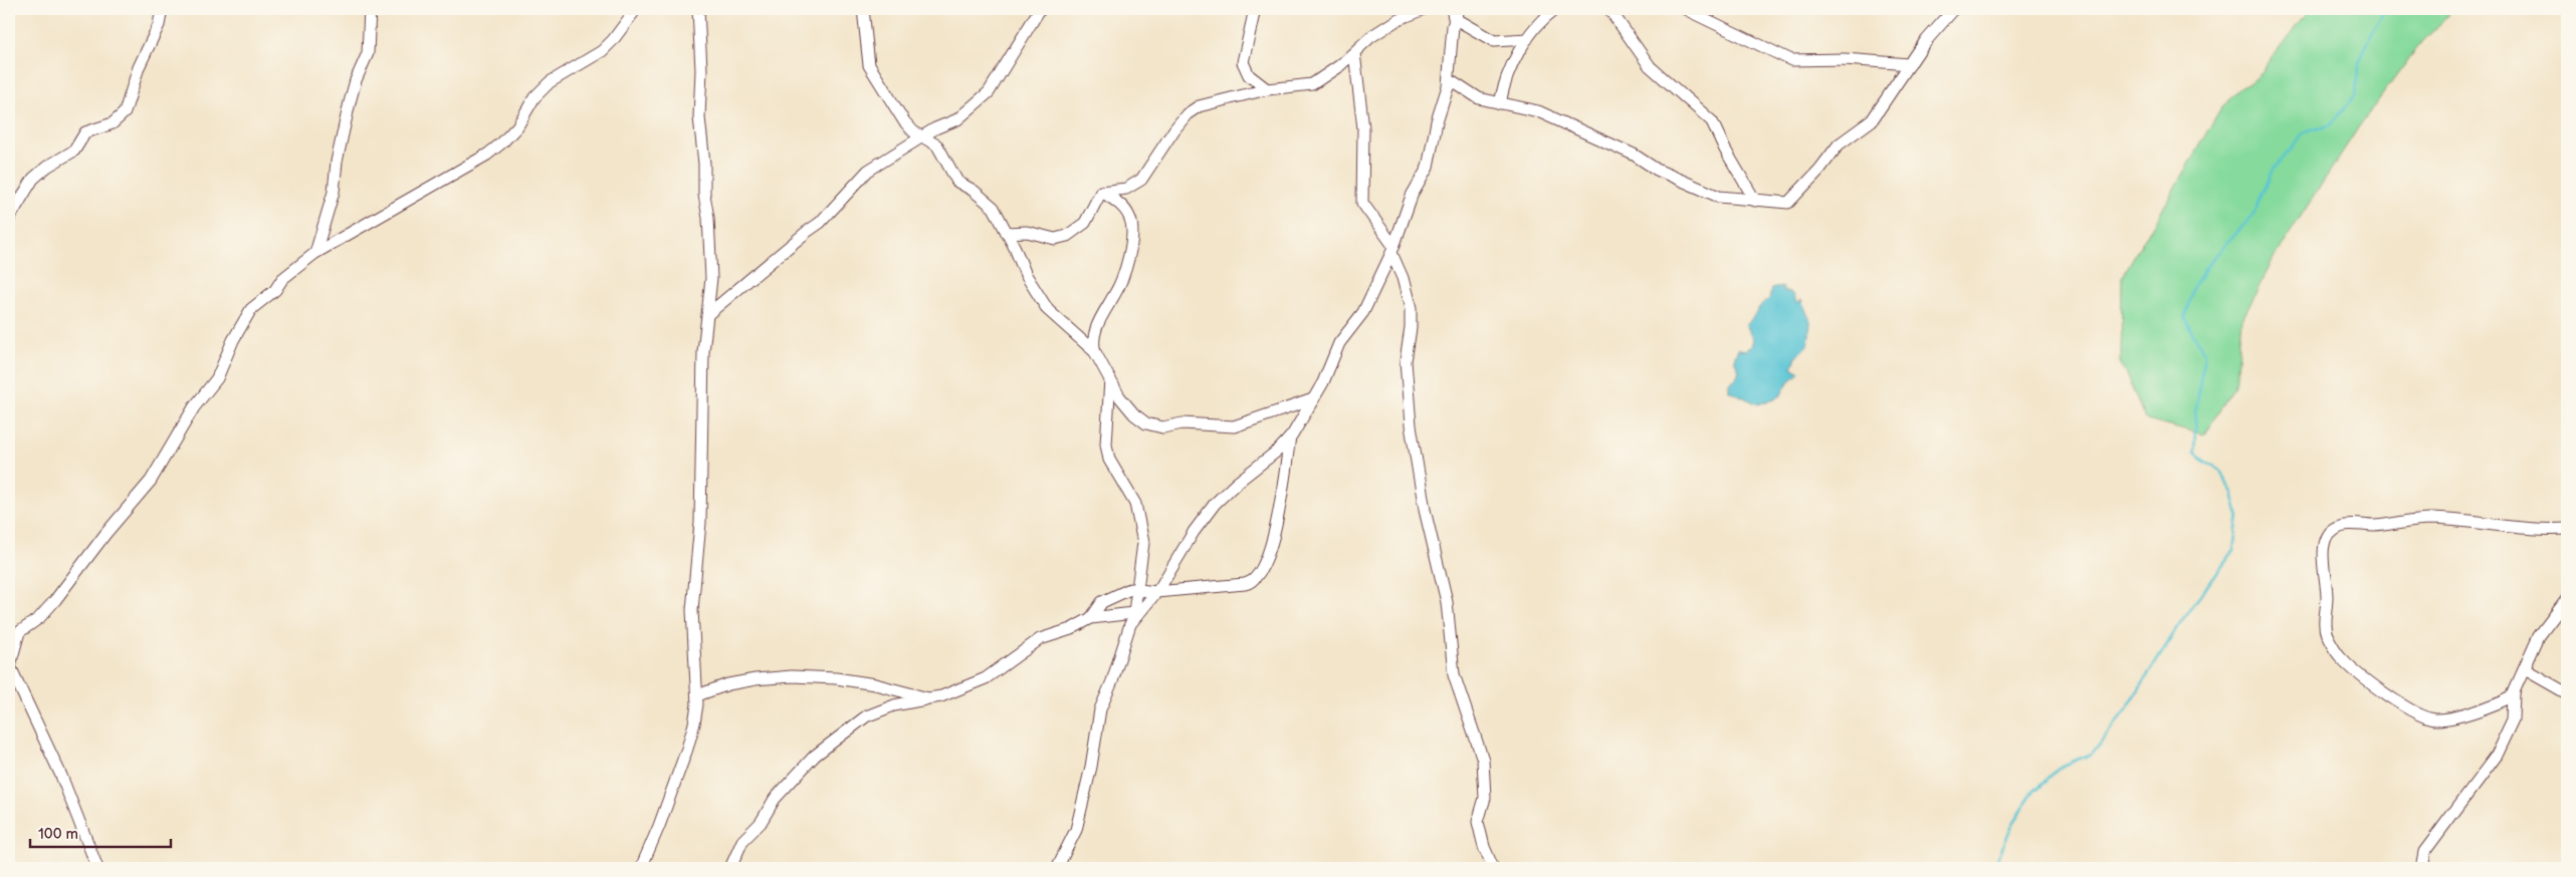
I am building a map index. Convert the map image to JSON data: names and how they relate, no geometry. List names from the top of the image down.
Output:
{
  "scale_bar": "100 m"
}
